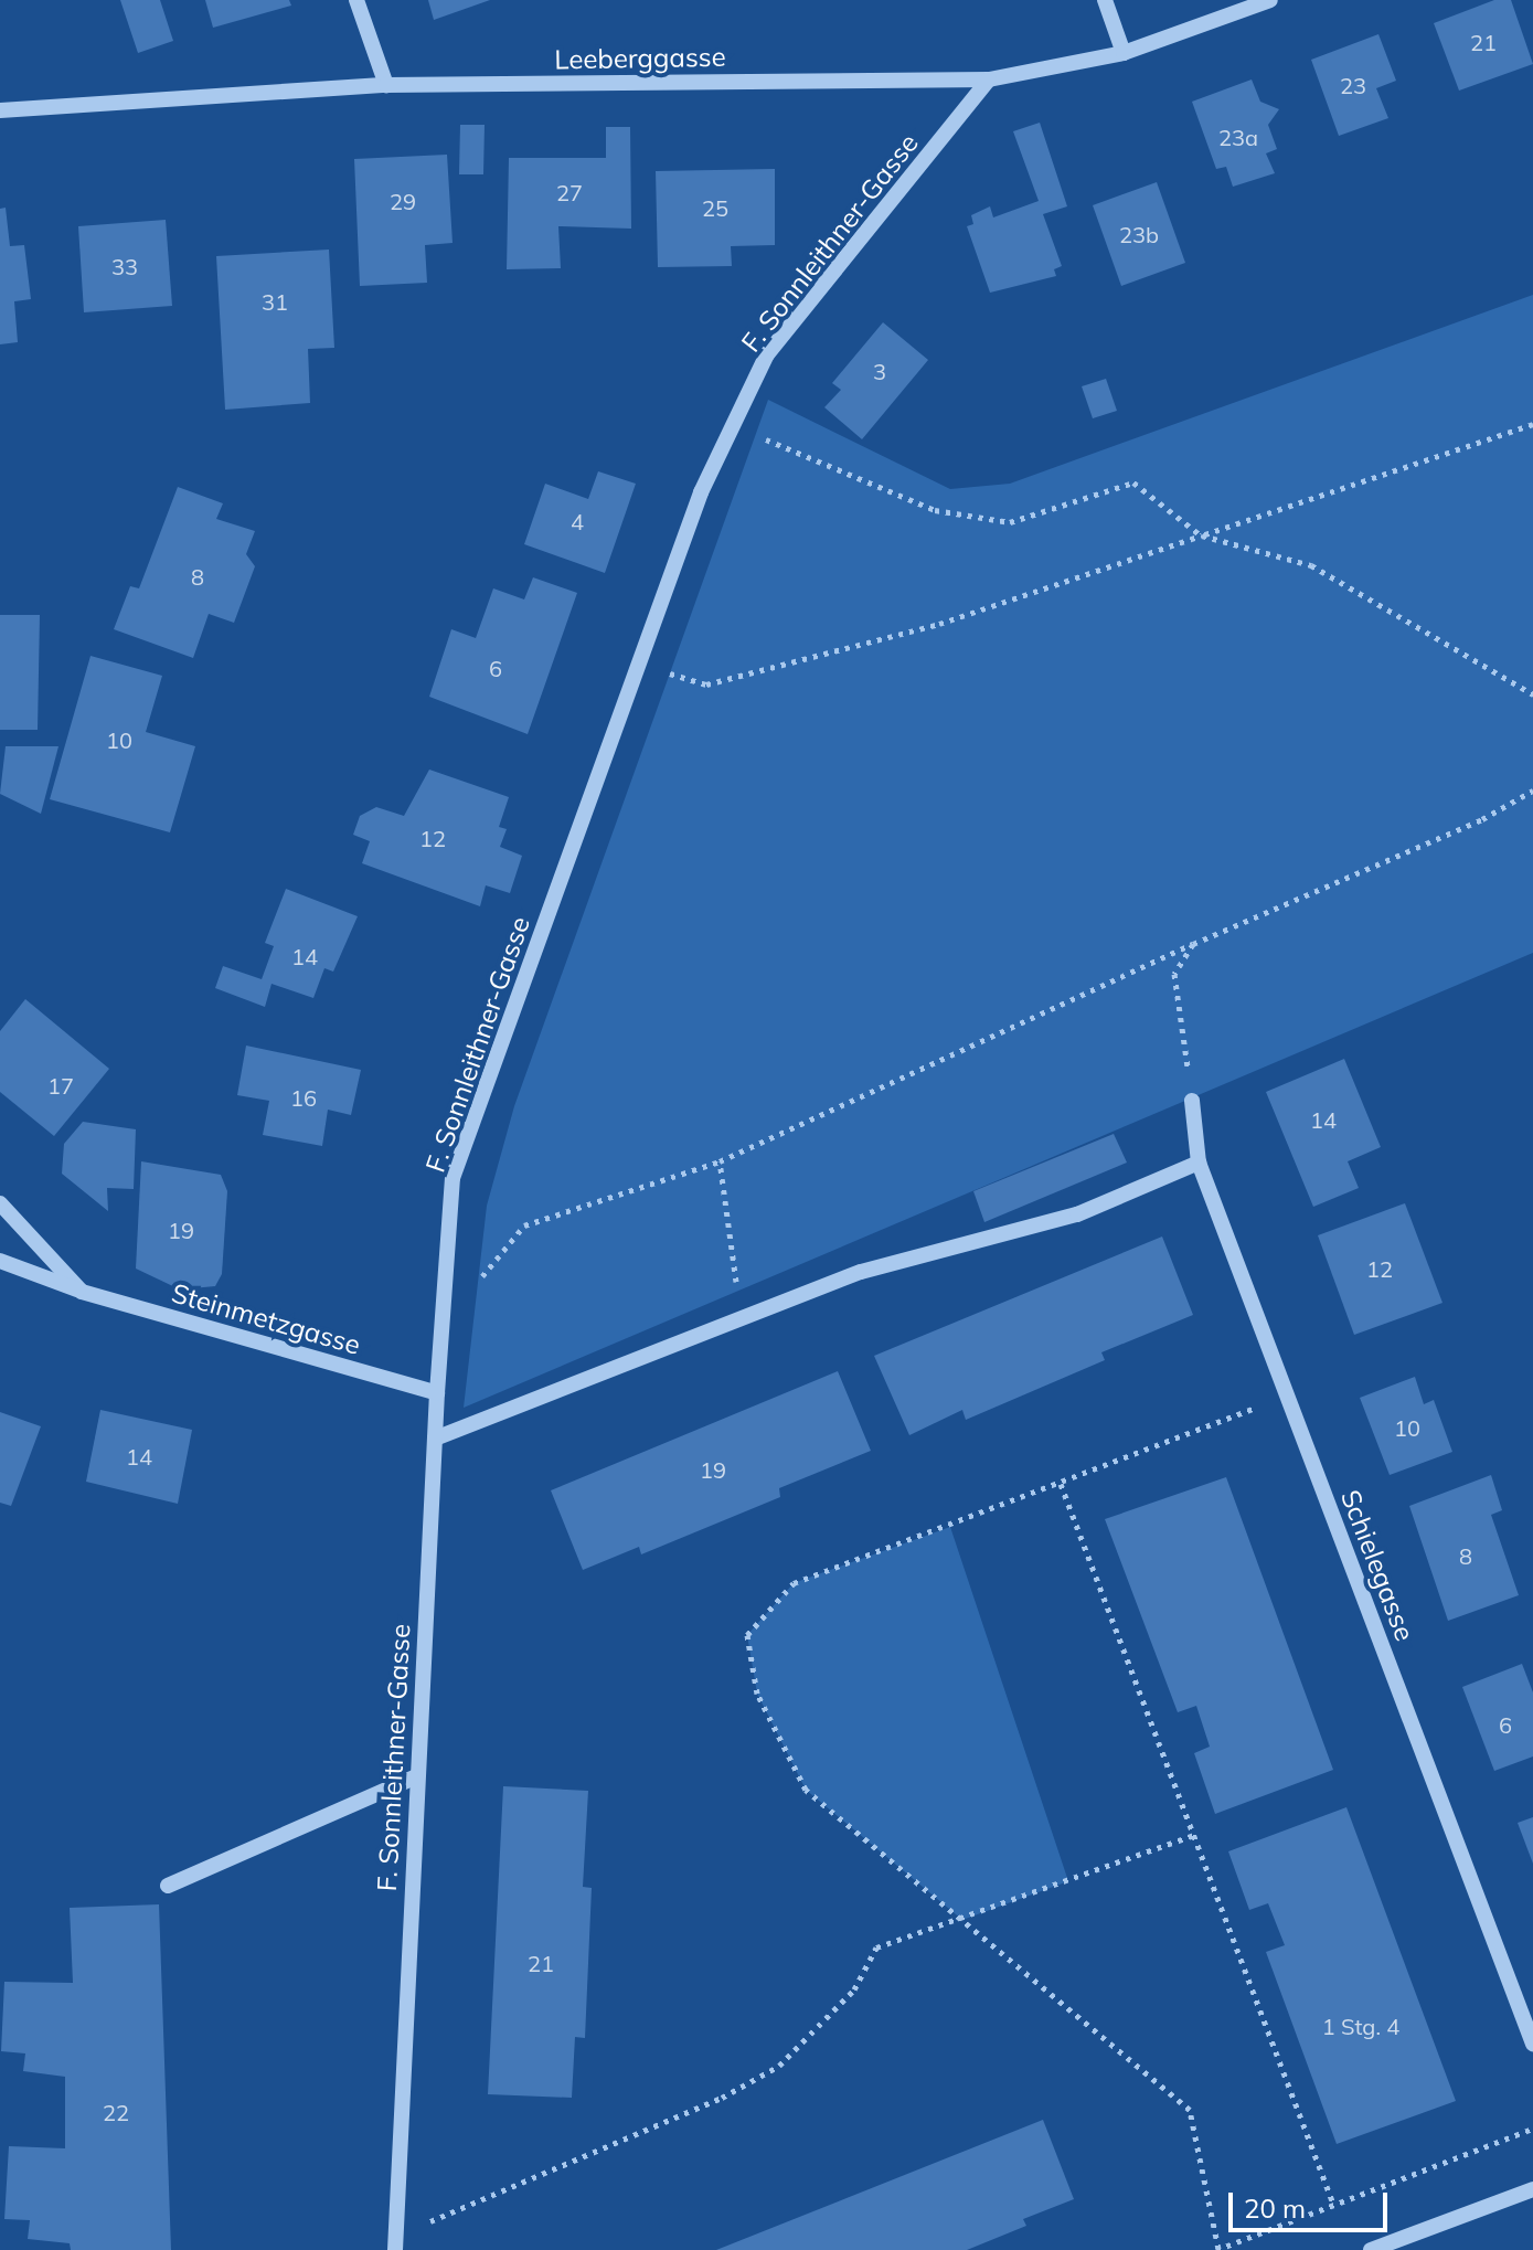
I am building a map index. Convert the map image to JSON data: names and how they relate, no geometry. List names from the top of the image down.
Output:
{
  "streets": {
    "street": [
      "Leeberggasse",
      "F. Sonnleithner-Gasse",
      "Steinmetzgasse",
      "Schielegasse"
    ]
  },
  "crossings": [
    ["Leeberggasse", "F. Sonnleithner-Gasse"],
    ["F. Sonnleithner-Gasse", "Steinmetzgasse"]
  ],
  "house_numbers": [
    "21",
    "23",
    "23a",
    "27",
    "29",
    "25",
    "23b",
    "33",
    "31",
    "3",
    "4",
    "8",
    "6",
    "10",
    "12",
    "14",
    "17",
    "16",
    "14",
    "19",
    "12",
    "10",
    "14",
    "19",
    "8",
    "6",
    "21",
    "1 Stg. 4",
    "22"
  ],
  "scale_bar": "20 m"
}
